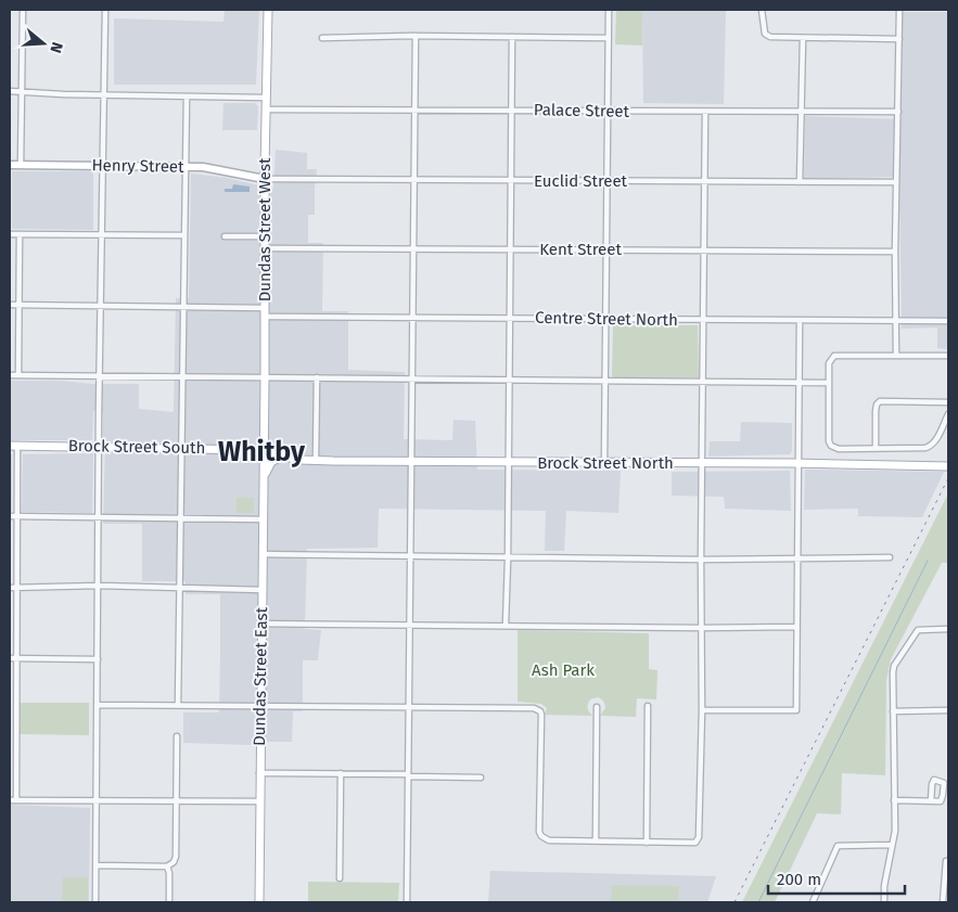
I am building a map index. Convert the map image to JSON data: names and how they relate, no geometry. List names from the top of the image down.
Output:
{
  "streets": {
    "main road": [
      "Henry Street",
      "Dundas Street West",
      "Brock Street South",
      "Brock Street North",
      "Dundas Street East"
    ],
    "street": [
      "Palace Street",
      "Euclid Street",
      "Kent Street",
      "Centre Street North"
    ]
  },
  "crossings": [
    ["Palace Street", "Dundas Street West"],
    ["Henry Street", "Euclid Street"],
    ["Henry Street", "Dundas Street West"],
    ["Euclid Street", "Dundas Street West"],
    ["Dundas Street West", "Kent Street"],
    ["Dundas Street West", "Centre Street North"],
    ["Dundas Street West", "Brock Street South"],
    ["Dundas Street West", "Brock Street North"],
    ["Dundas Street West", "Dundas Street East"],
    ["Brock Street South", "Brock Street North"],
    ["Brock Street South", "Dundas Street East"],
    ["Brock Street North", "Dundas Street East"]
  ],
  "districts": ["Whitby"],
  "parks": ["Ash Park"],
  "scale_bar": "200 m",
  "north": "right"
}
